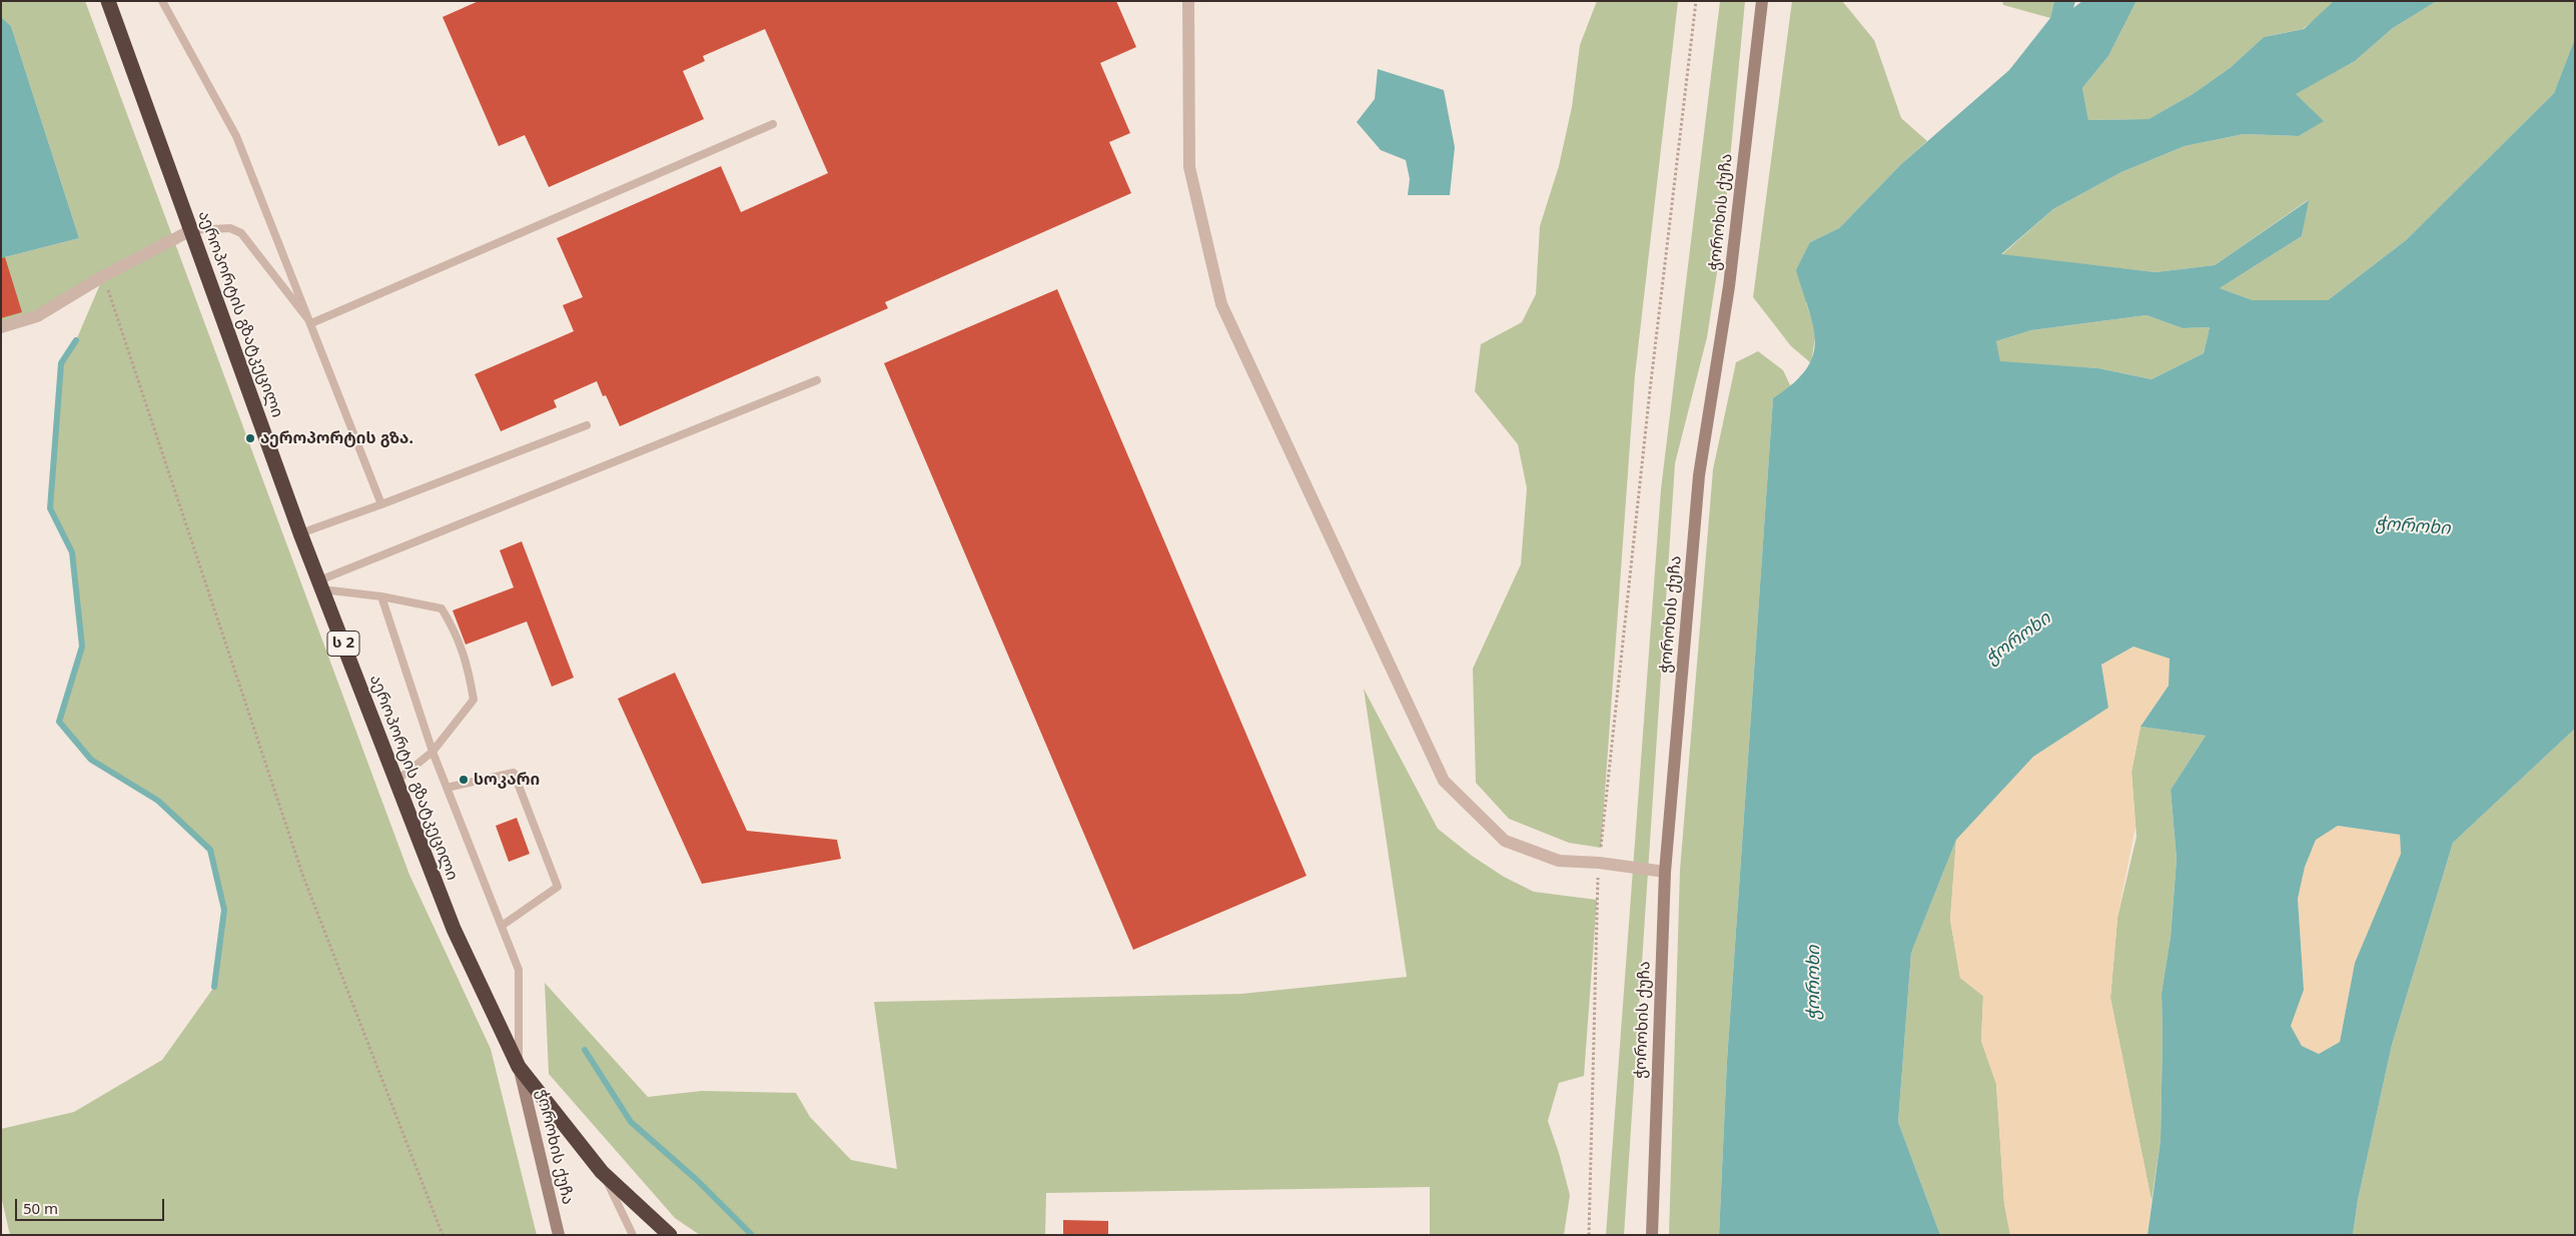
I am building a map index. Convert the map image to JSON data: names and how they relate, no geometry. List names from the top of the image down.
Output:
{
  "streets": {
    "highway": ["აეროპორტის გზატკეცილი", "ს 2"],
    "street": ["ჭოროხის ქუჩა"]
  },
  "crossings": [
    ["ჭოროხის ქუჩა", "აეროპორტის გზატკეცილი"]
  ],
  "water": ["ჭოროხი"],
  "places": ["აეროპორტის გზა.", "სოკარი"],
  "scale_bar": "50 m"
}
